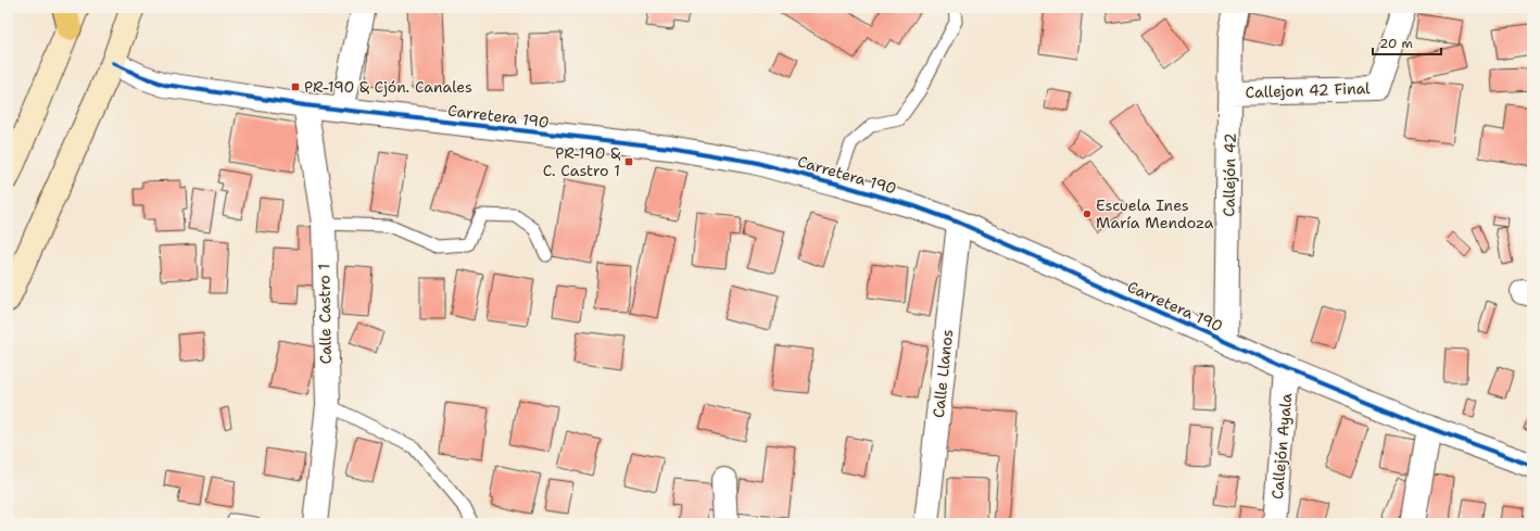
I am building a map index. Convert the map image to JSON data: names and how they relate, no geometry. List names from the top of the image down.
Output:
{
  "streets": {
    "street": [
      "Callejon 42 Final",
      "Carretera 190",
      "Callejón 42",
      "Calle Castro 1",
      "Calle Llanos",
      "Callejón Ayala"
    ]
  },
  "crossings": [
    ["Callejon 42 Final", "Callejón 42"],
    ["Carretera 190", "Callejón 42"],
    ["Carretera 190", "Calle Castro 1"],
    ["Carretera 190", "Calle Llanos"],
    ["Carretera 190", "Callejón Ayala"]
  ],
  "places": {
    "transit": ["PR-190 & Cjón. Canales", "PR-190 & C. Castro 1"],
    "other": ["Escuela Ines María Mendoza"]
  },
  "scale_bar": "20 m"
}
